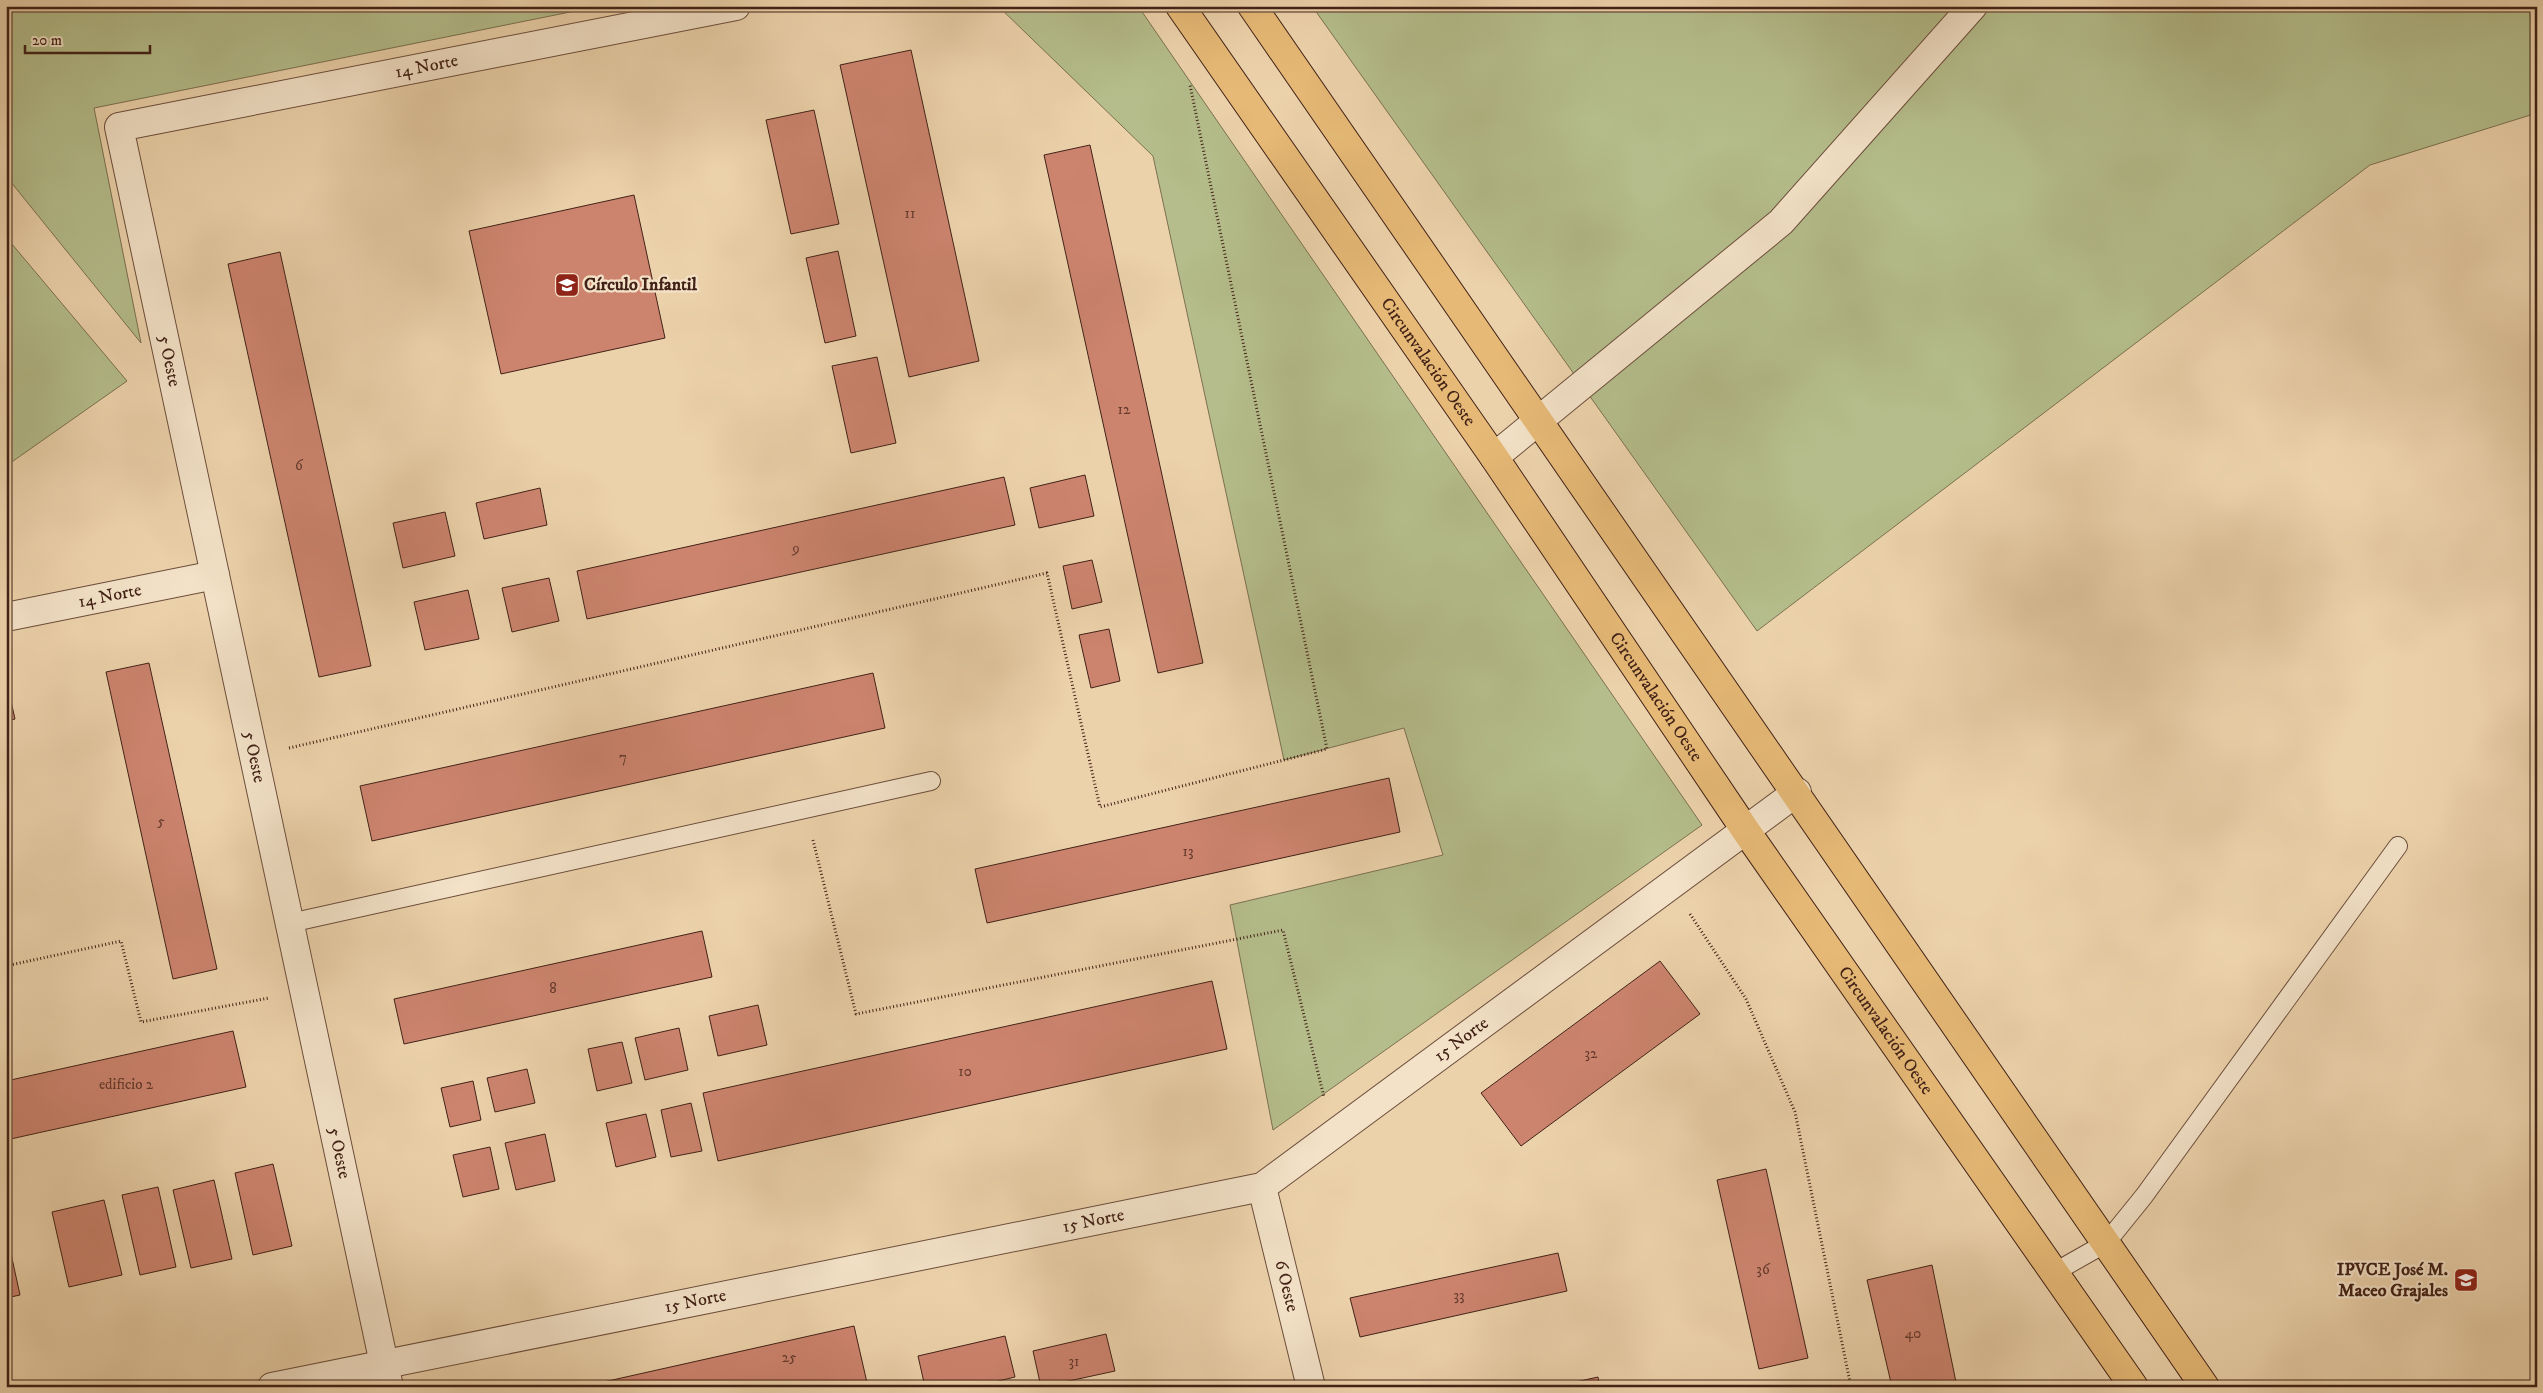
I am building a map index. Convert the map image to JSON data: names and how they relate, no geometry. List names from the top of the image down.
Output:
{
  "streets": {
    "main road": ["Circunvalación Oeste"],
    "street": [
      "14 Norte",
      "5 Oeste",
      "15 Norte",
      "6 Oeste"
    ]
  },
  "crossings": [
    ["14 Norte", "5 Oeste"],
    ["5 Oeste", "15 Norte"],
    ["Circunvalación Oeste", "15 Norte"],
    ["15 Norte", "6 Oeste"]
  ],
  "places": {
    "school or university": ["Círculo Infantil", "IPVCE José M. Maceo Grajales"]
  },
  "house_numbers": [
    "11",
    "12",
    "6",
    "9",
    "7",
    "5",
    "13",
    "8",
    "32",
    "10",
    "edificio 2",
    "36",
    "33",
    "40",
    "25",
    "31"
  ],
  "scale_bar": "20 m"
}
